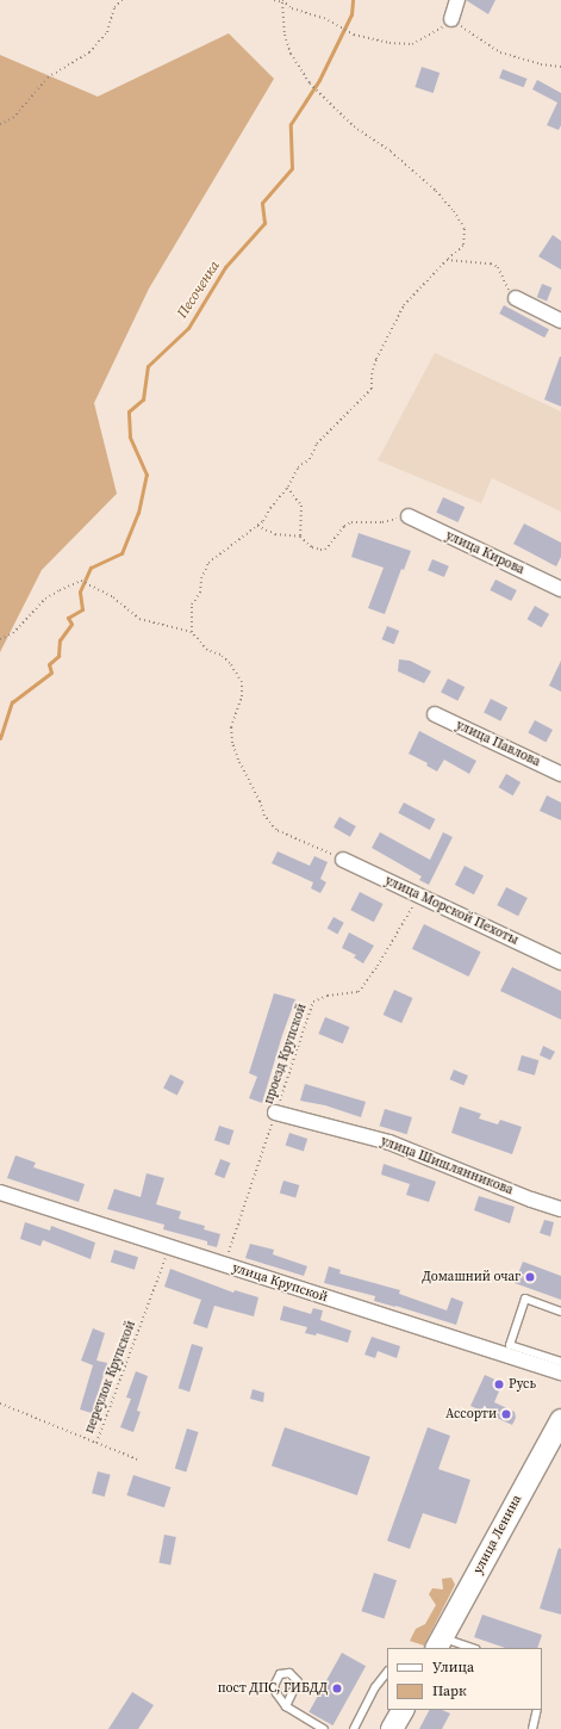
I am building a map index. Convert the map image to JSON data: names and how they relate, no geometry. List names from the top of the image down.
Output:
{
  "streets": {
    "street": [
      "улица Кирова",
      "улица Павлова",
      "улица Морской Пехоты",
      "улица Шишлянникова",
      "улица Крупской",
      "улица Ленина"
    ],
    "path": ["проезд Крупской", "переулок Крупской"]
  },
  "crossings": [
    ["улица Морской Пехоты", "проезд Крупской"],
    ["проезд Крупской", "улица Шишлянникова"],
    ["проезд Крупской", "улица Крупской"],
    ["улица Крупской", "переулок Крупской"]
  ],
  "water": ["Песоченка"],
  "places": [
    "Домашний очаг",
    "Русь",
    "Ассорти",
    "пост ДПС, ГИБДД"
  ],
  "legend": ["Улица", "Парк"]
}
